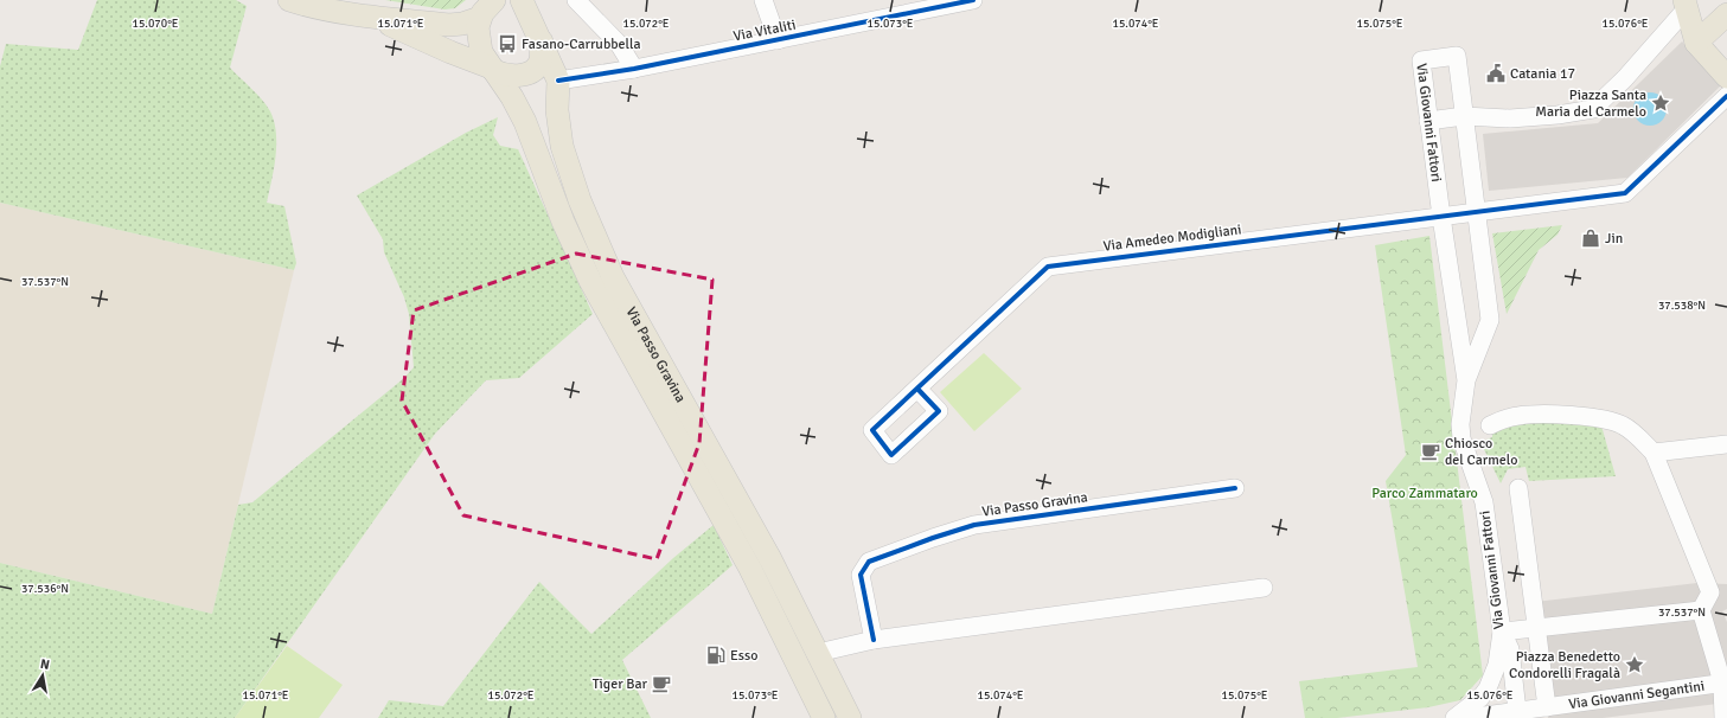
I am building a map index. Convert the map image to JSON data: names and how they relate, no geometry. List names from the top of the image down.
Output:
{
  "streets": {
    "main road": ["Via Passo Gravina"],
    "street": [
      "Via Vitaliti",
      "Via Giovanni Fattori",
      "Via Amedeo Modigliani",
      "Via Giovanni Segantini"
    ]
  },
  "crossings": [
    ["Via Vitaliti", "Via Passo Gravina"],
    ["Via Giovanni Fattori", "Via Amedeo Modigliani"]
  ],
  "parks": ["Parco Zammataro"],
  "places": {
    "bus stop": ["Fasano-Carrubbella"],
    "public building": ["Catania 17"],
    "place": ["Piazza Santa Maria del Carmelo", "Piazza Benedetto Condorelli Fragalà"],
    "shop": ["Jin"],
    "cafe": ["Chiosco del Carmelo", "Tiger Bar"],
    "fuel station": ["Esso"]
  },
  "north": "top",
  "coordinates": [
    "15.070°E",
    "15.071°E",
    "15.072°E",
    "15.073°E",
    "15.074°E",
    "15.075°E",
    "15.076°E",
    "37.537°N",
    "37.538°N",
    "37.536°N"
  ]
}
